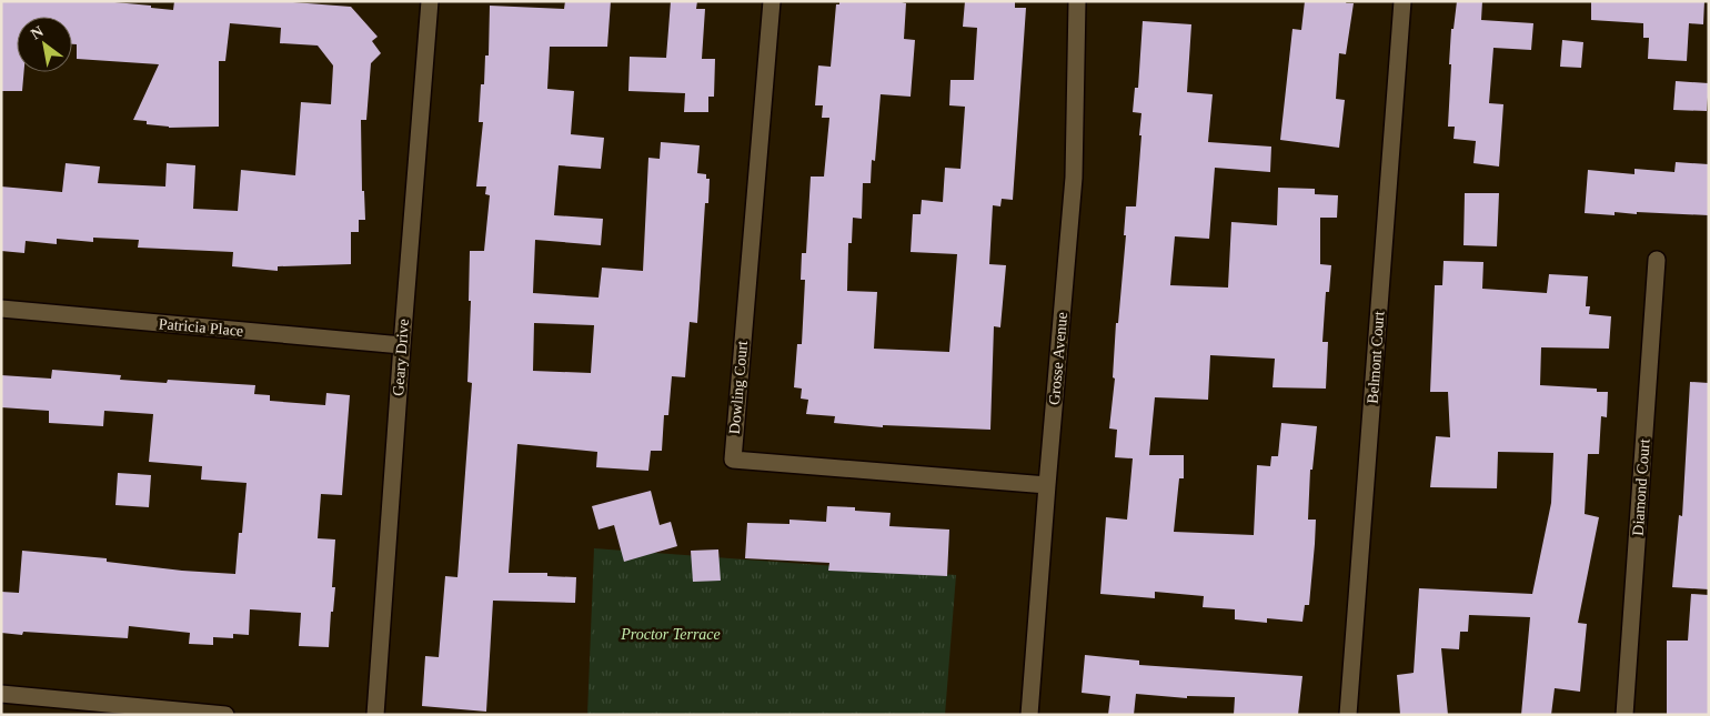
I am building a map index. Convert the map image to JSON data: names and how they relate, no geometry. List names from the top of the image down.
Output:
{
  "streets": {
    "street": [
      "Patricia Place",
      "Geary Drive",
      "Belmont Court",
      "Grosse Avenue",
      "Dowling Court",
      "Diamond Court"
    ]
  },
  "crossings": [
    ["Patricia Place", "Geary Drive"],
    ["Grosse Avenue", "Dowling Court"]
  ],
  "parks": ["Proctor Terrace"],
  "north": "top left"
}
